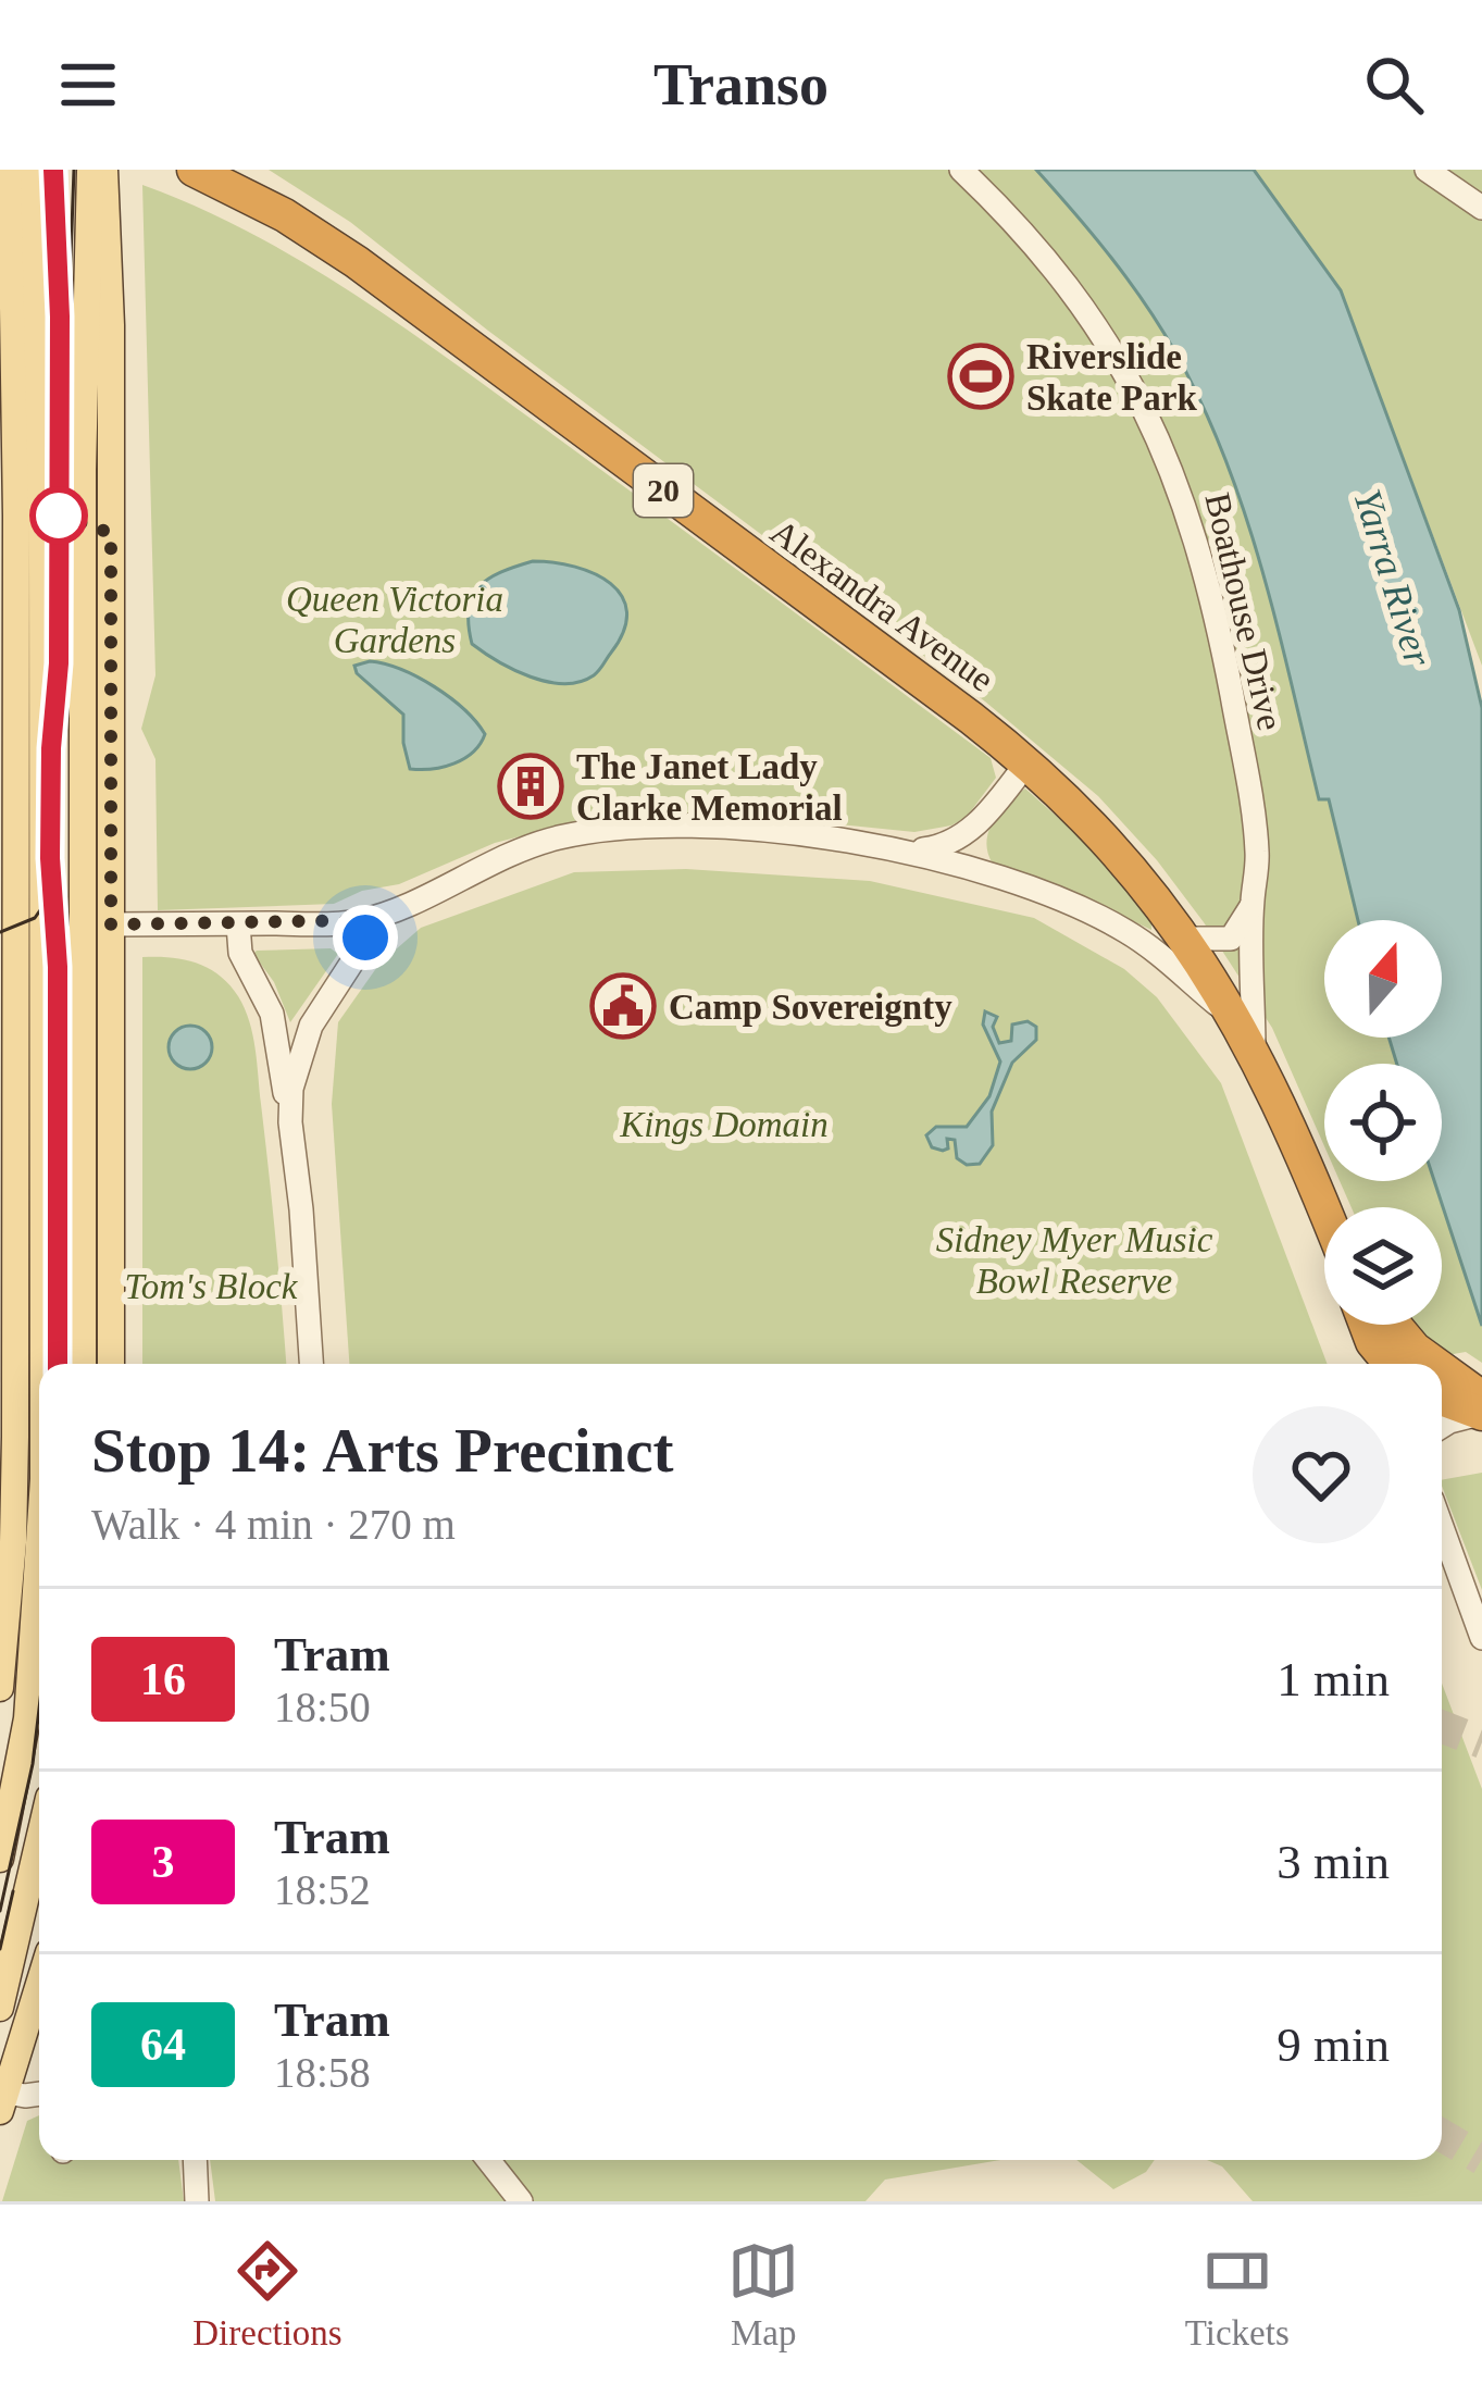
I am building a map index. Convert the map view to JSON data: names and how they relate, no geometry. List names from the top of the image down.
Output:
{
  "streets": {
    "highway": ["20", "Alexandra Avenue"],
    "street": ["Boathouse Drive"]
  },
  "crossings": [
    ["Alexandra Avenue", "Boathouse Drive"]
  ],
  "water": ["Yarra River"],
  "parks": [
    "Queen Victoria Gardens",
    "Kings Domain",
    "Sidney Myer Music Bowl Reserve",
    "Tom's Block"
  ],
  "places": {
    "sports": ["Riverslide Skate Park"],
    "building": ["The Janet Lady Clarke Memorial"],
    "public building": ["Camp Sovereignty"]
  },
  "lines": ["tram line 16"],
  "north": "top",
  "page": {
    "header": "Transo",
    "heading": ["Stop 14: Arts Precinct", "Walk · 4 min · 270 m"],
    "list": [
      {
        "mark": "16",
        "name": "Tram",
        "note": "18:50",
        "value": "1 min"
      },
      {
        "mark": "3",
        "name": "Tram",
        "note": "18:52",
        "value": "3 min"
      },
      {
        "mark": "64",
        "name": "Tram",
        "note": "18:58",
        "value": "9 min"
      }
    ],
    "tabs": ["Directions", "Map", "Tickets"]
  }
}
